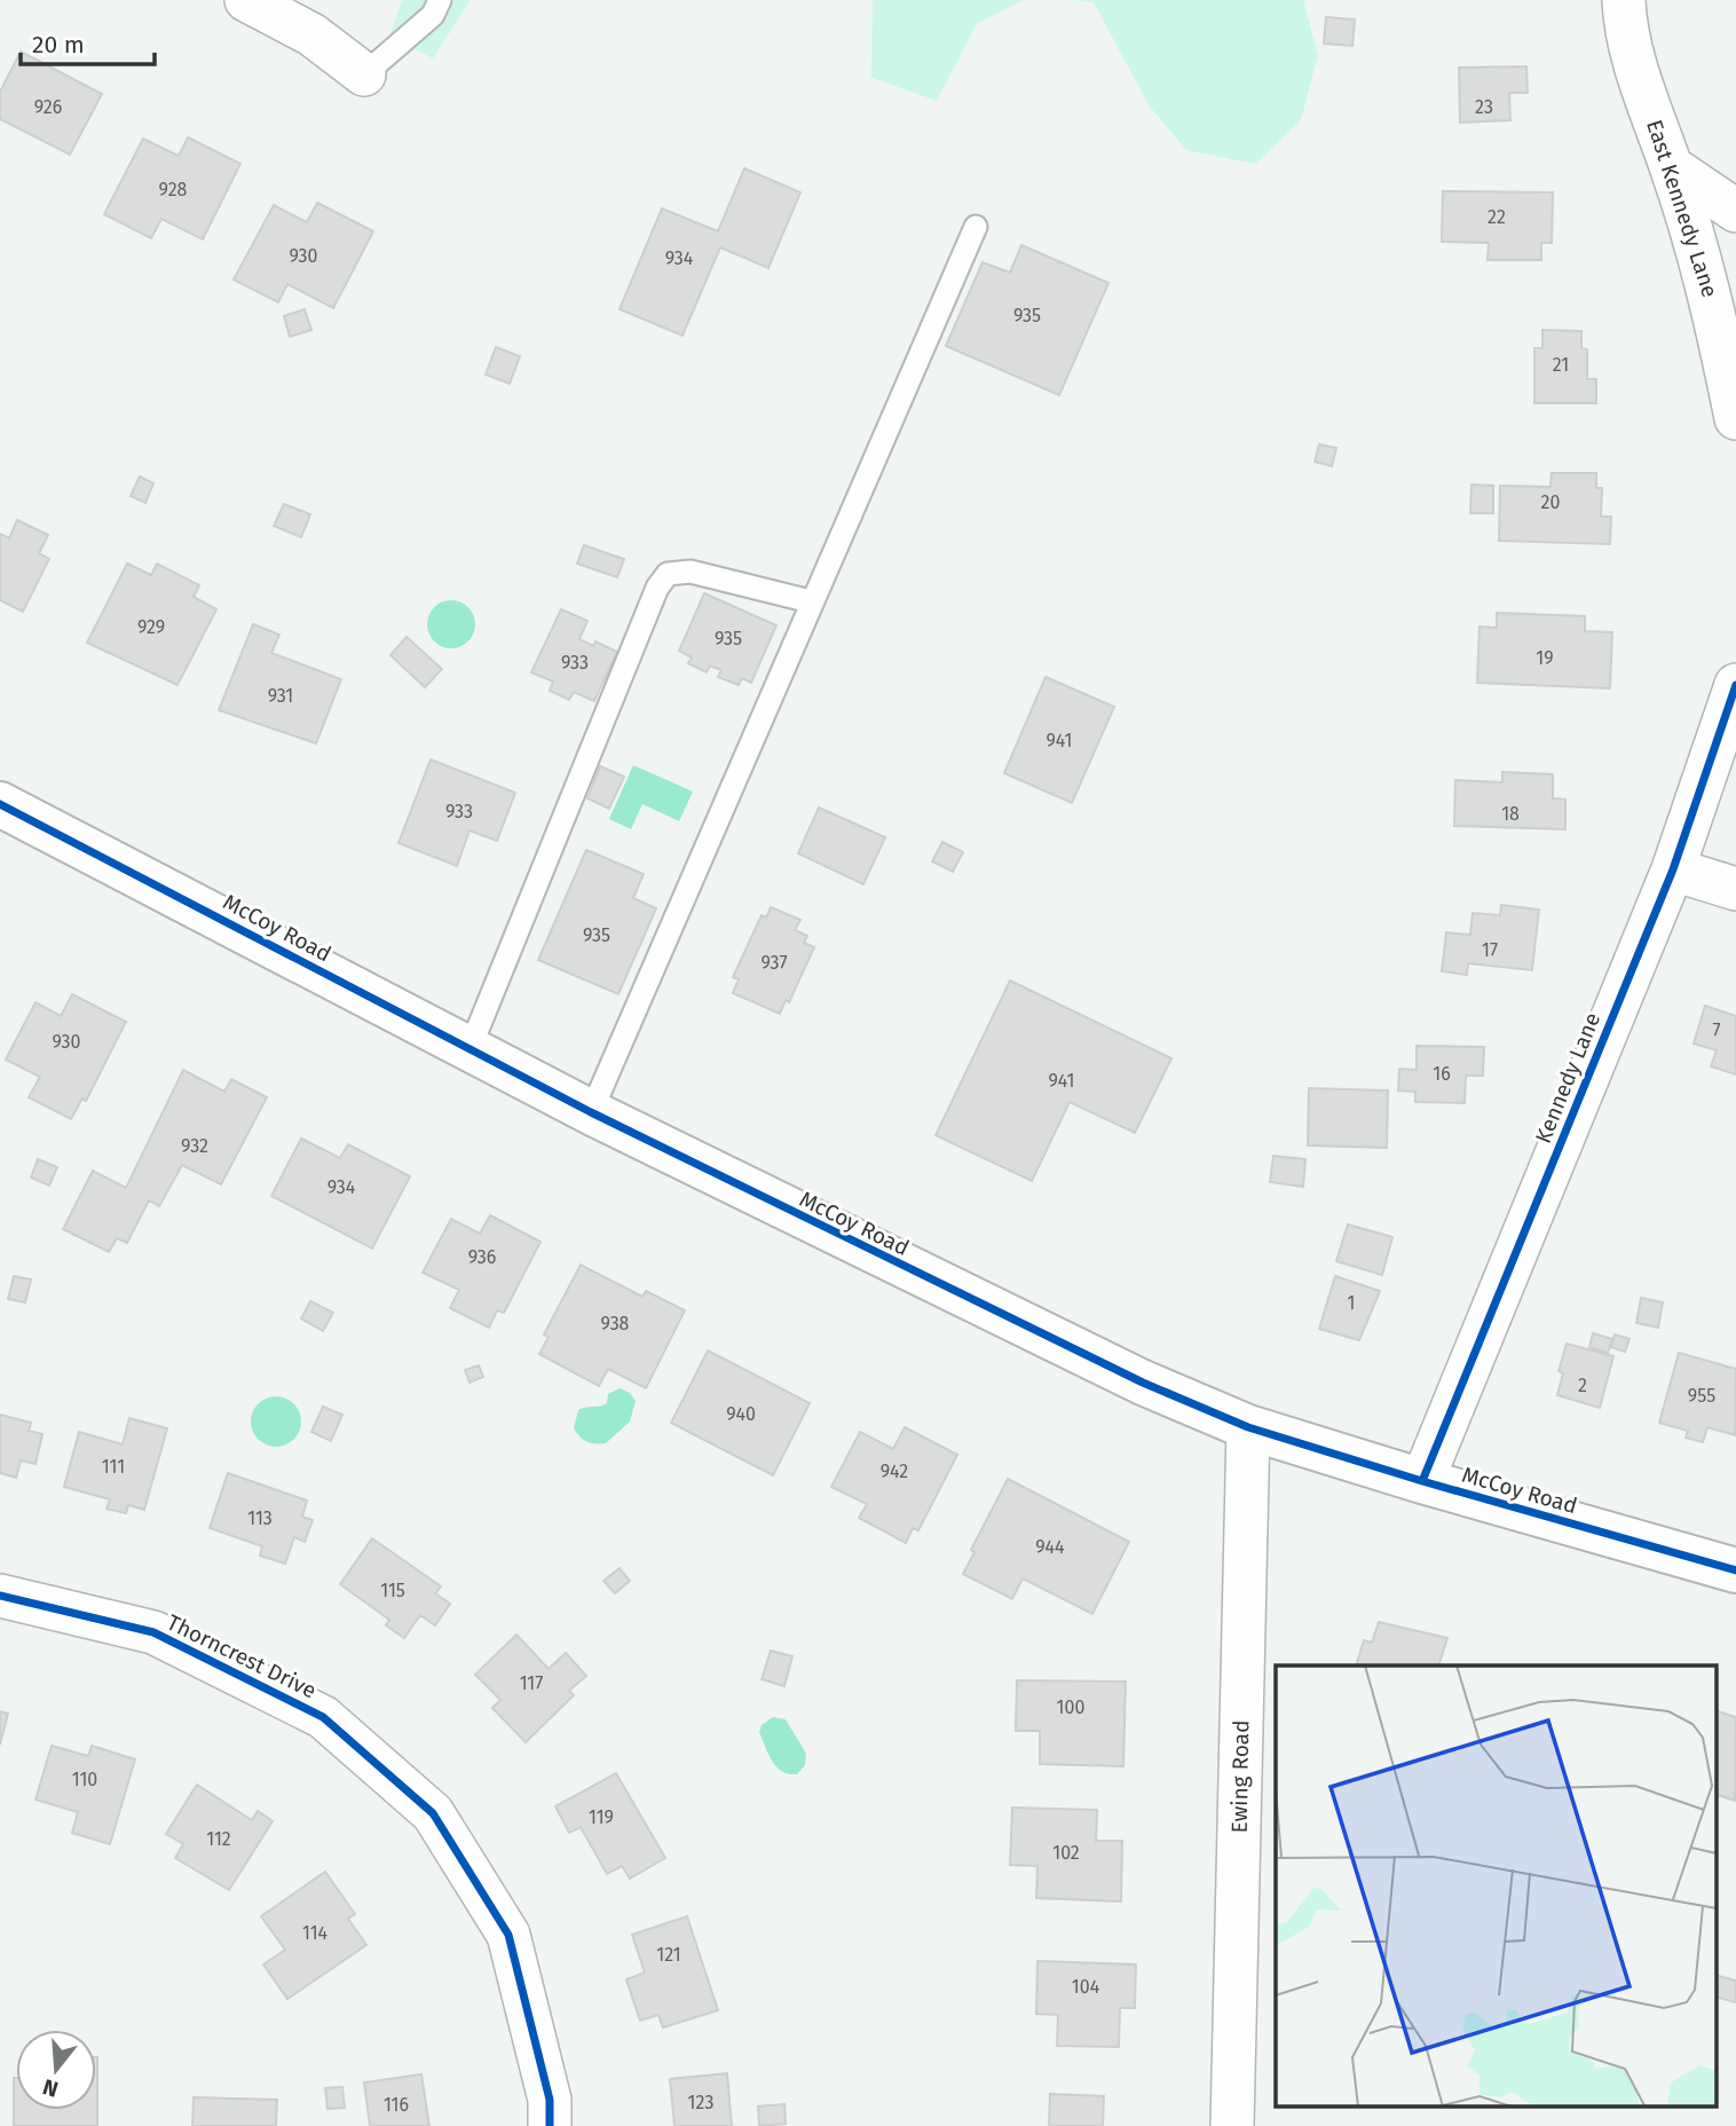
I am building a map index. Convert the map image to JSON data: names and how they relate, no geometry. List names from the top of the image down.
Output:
{
  "streets": {
    "street": [
      "East Kennedy Lane",
      "McCoy Road",
      "Kennedy Lane",
      "Thorncrest Drive",
      "Ewing Road"
    ]
  },
  "crossings": [
    ["McCoy Road", "Kennedy Lane"],
    ["McCoy Road", "Ewing Road"]
  ],
  "house_numbers": [
    "926",
    "23",
    "928",
    "22",
    "930",
    "934",
    "935",
    "21",
    "20",
    "929",
    "935",
    "19",
    "933",
    "931",
    "941",
    "933",
    "18",
    "935",
    "17",
    "937",
    "7",
    "930",
    "16",
    "941",
    "932",
    "934",
    "936",
    "1",
    "938",
    "2",
    "955",
    "940",
    "111",
    "942",
    "113",
    "944",
    "115",
    "117",
    "100",
    "110",
    "119",
    "112",
    "102",
    "114",
    "121",
    "104",
    "123",
    "116"
  ],
  "scale_bar": "20 m",
  "north": "bottom"
}
